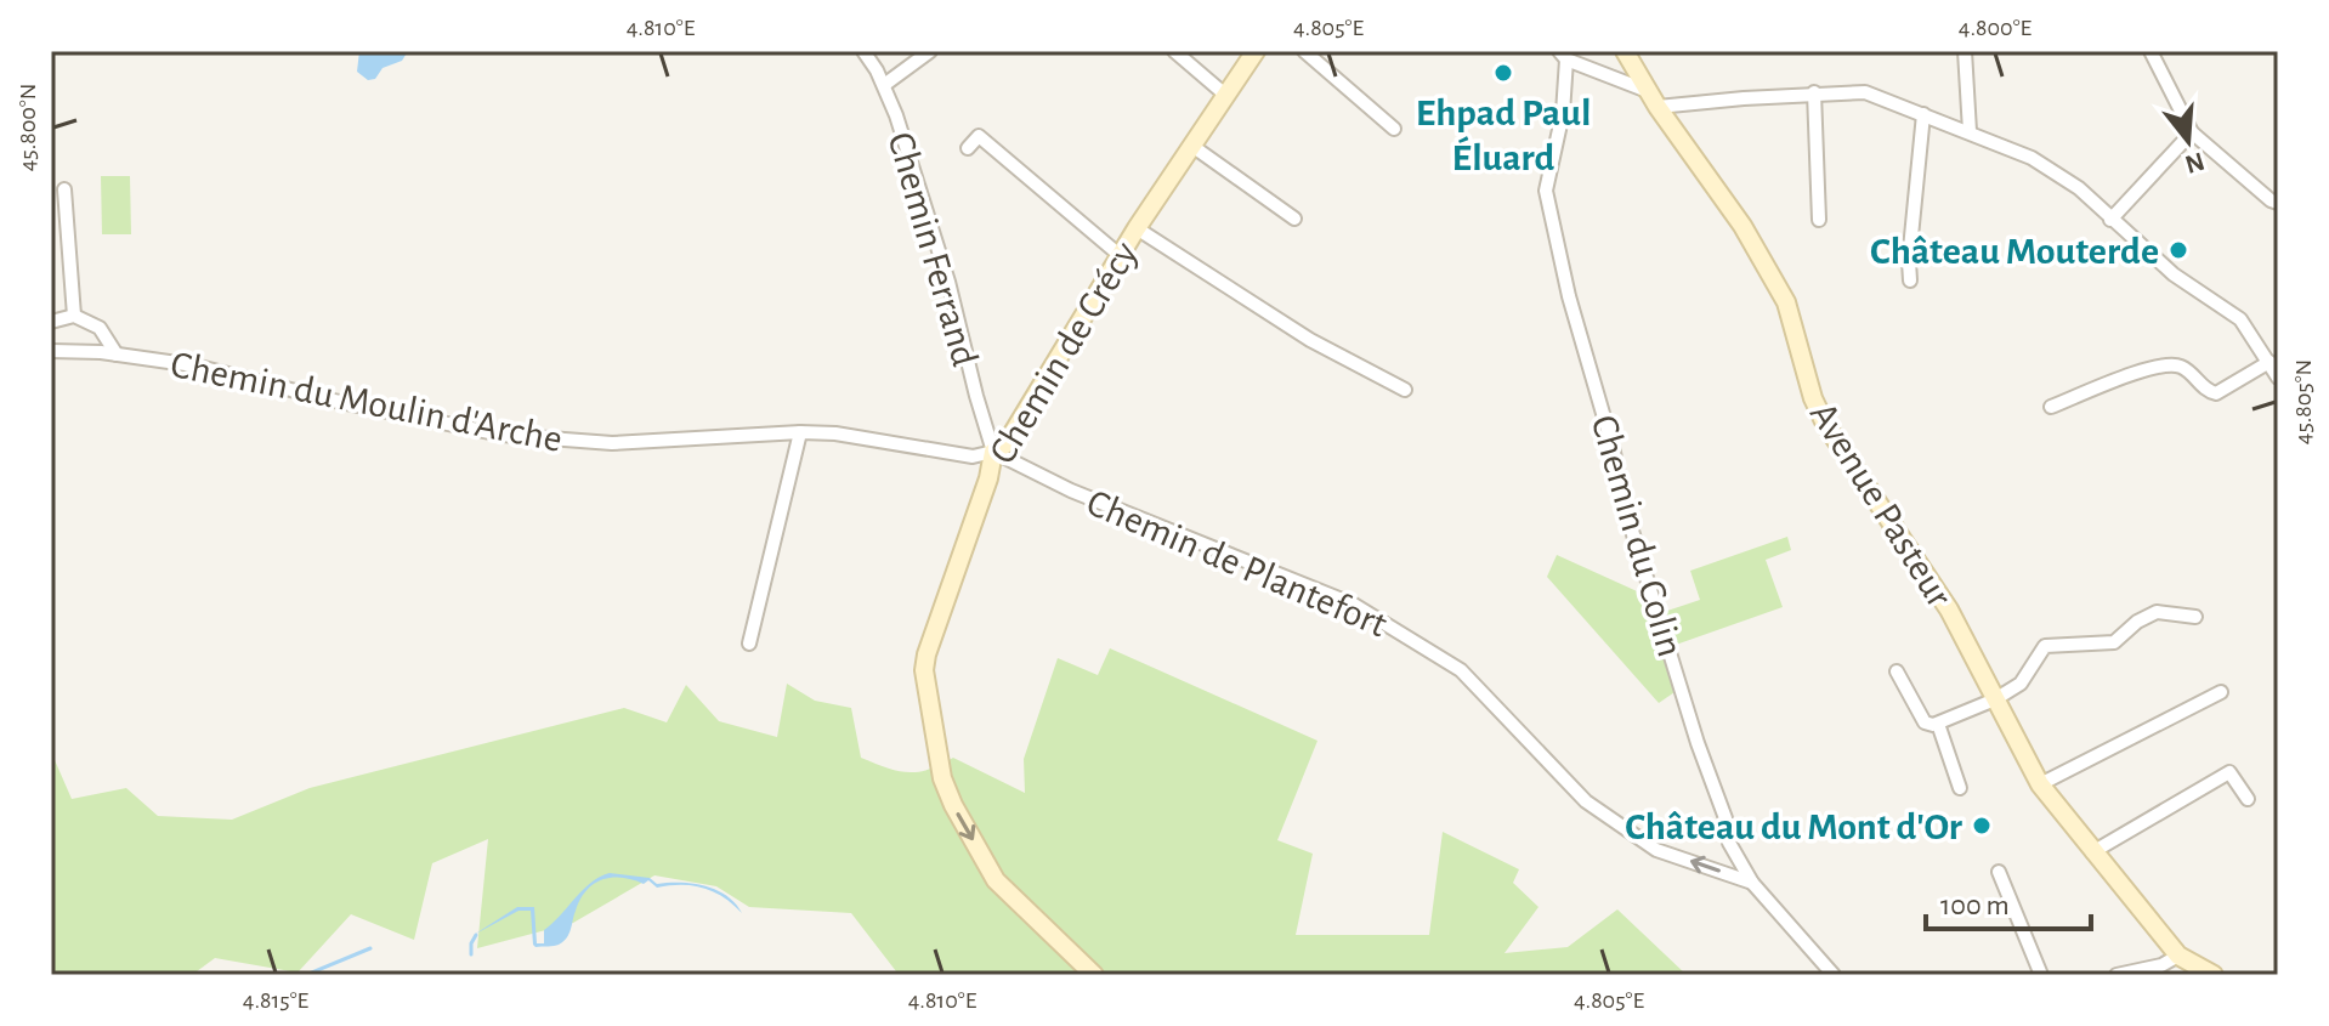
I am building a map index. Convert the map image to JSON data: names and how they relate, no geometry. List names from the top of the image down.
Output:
{
  "streets": {
    "main road": ["Chemin de Crécy", "Avenue Pasteur"],
    "street": [
      "Chemin Ferrand",
      "Chemin du Moulin d'Arche",
      "Chemin du Colin",
      "Chemin de Plantefort"
    ]
  },
  "crossings": [
    ["Chemin Ferrand", "Chemin de Crécy"],
    ["Chemin Ferrand", "Chemin du Moulin d'Arche"],
    ["Chemin Ferrand", "Chemin de Plantefort"],
    ["Chemin de Crécy", "Chemin du Moulin d'Arche"],
    ["Chemin de Crécy", "Chemin de Plantefort"],
    ["Chemin du Moulin d'Arche", "Chemin de Plantefort"],
    ["Chemin du Colin", "Chemin de Plantefort"]
  ],
  "one_way": ["Chemin de Crécy", "Chemin de Plantefort"],
  "places": ["Ehpad Paul Éluard", "Château Mouterde", "Château du Mont d'Or"],
  "scale_bar": "100 m",
  "north": "bottom",
  "coordinates": [
    "4.810°E",
    "4.805°E",
    "4.800°E",
    "45.800°N",
    "45.805°N",
    "4.815°E"
  ]
}
